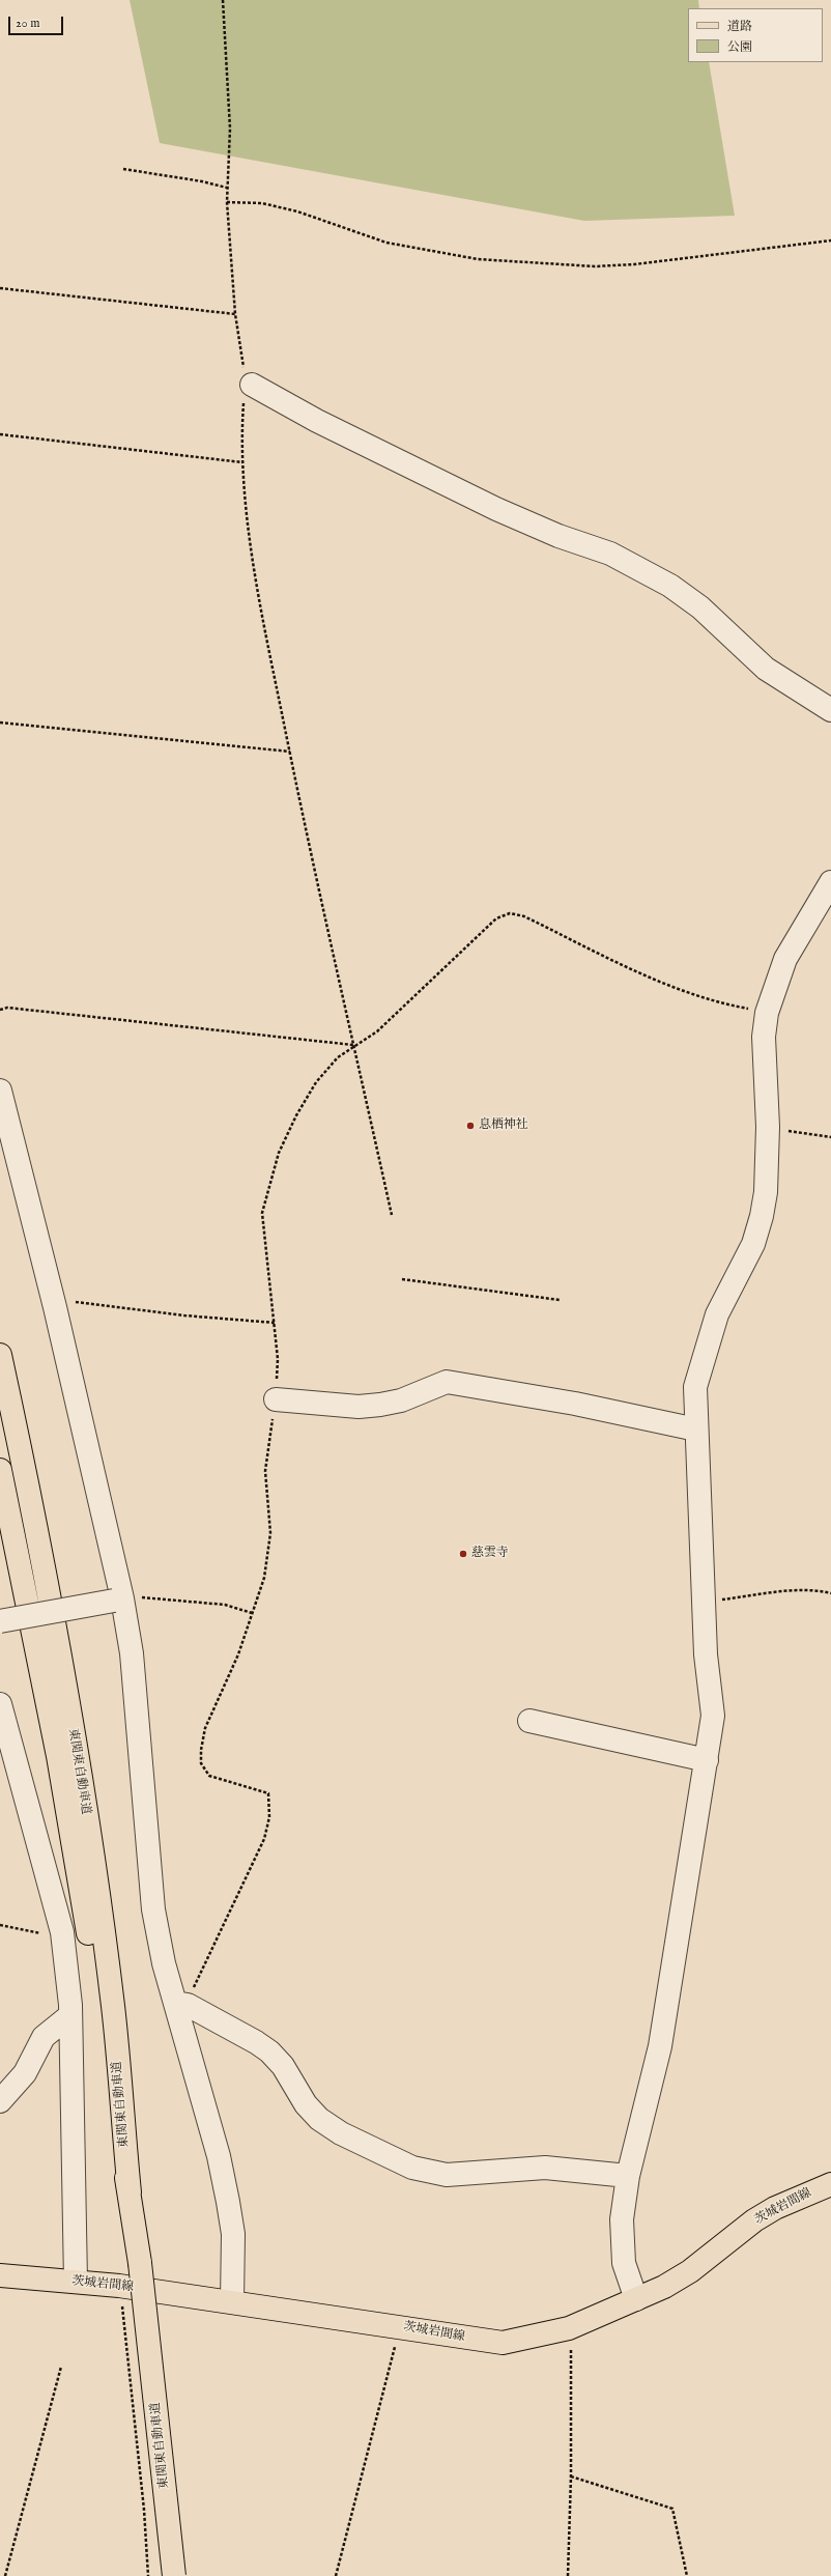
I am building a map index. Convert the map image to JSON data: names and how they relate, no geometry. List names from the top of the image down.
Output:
{
  "streets": {
    "main road": ["東関東自動車道", "茨城岩間線"]
  },
  "places": ["息栖神社", "慈雲寺"],
  "legend": ["道路", "公園"],
  "scale_bar": "20 m"
}
